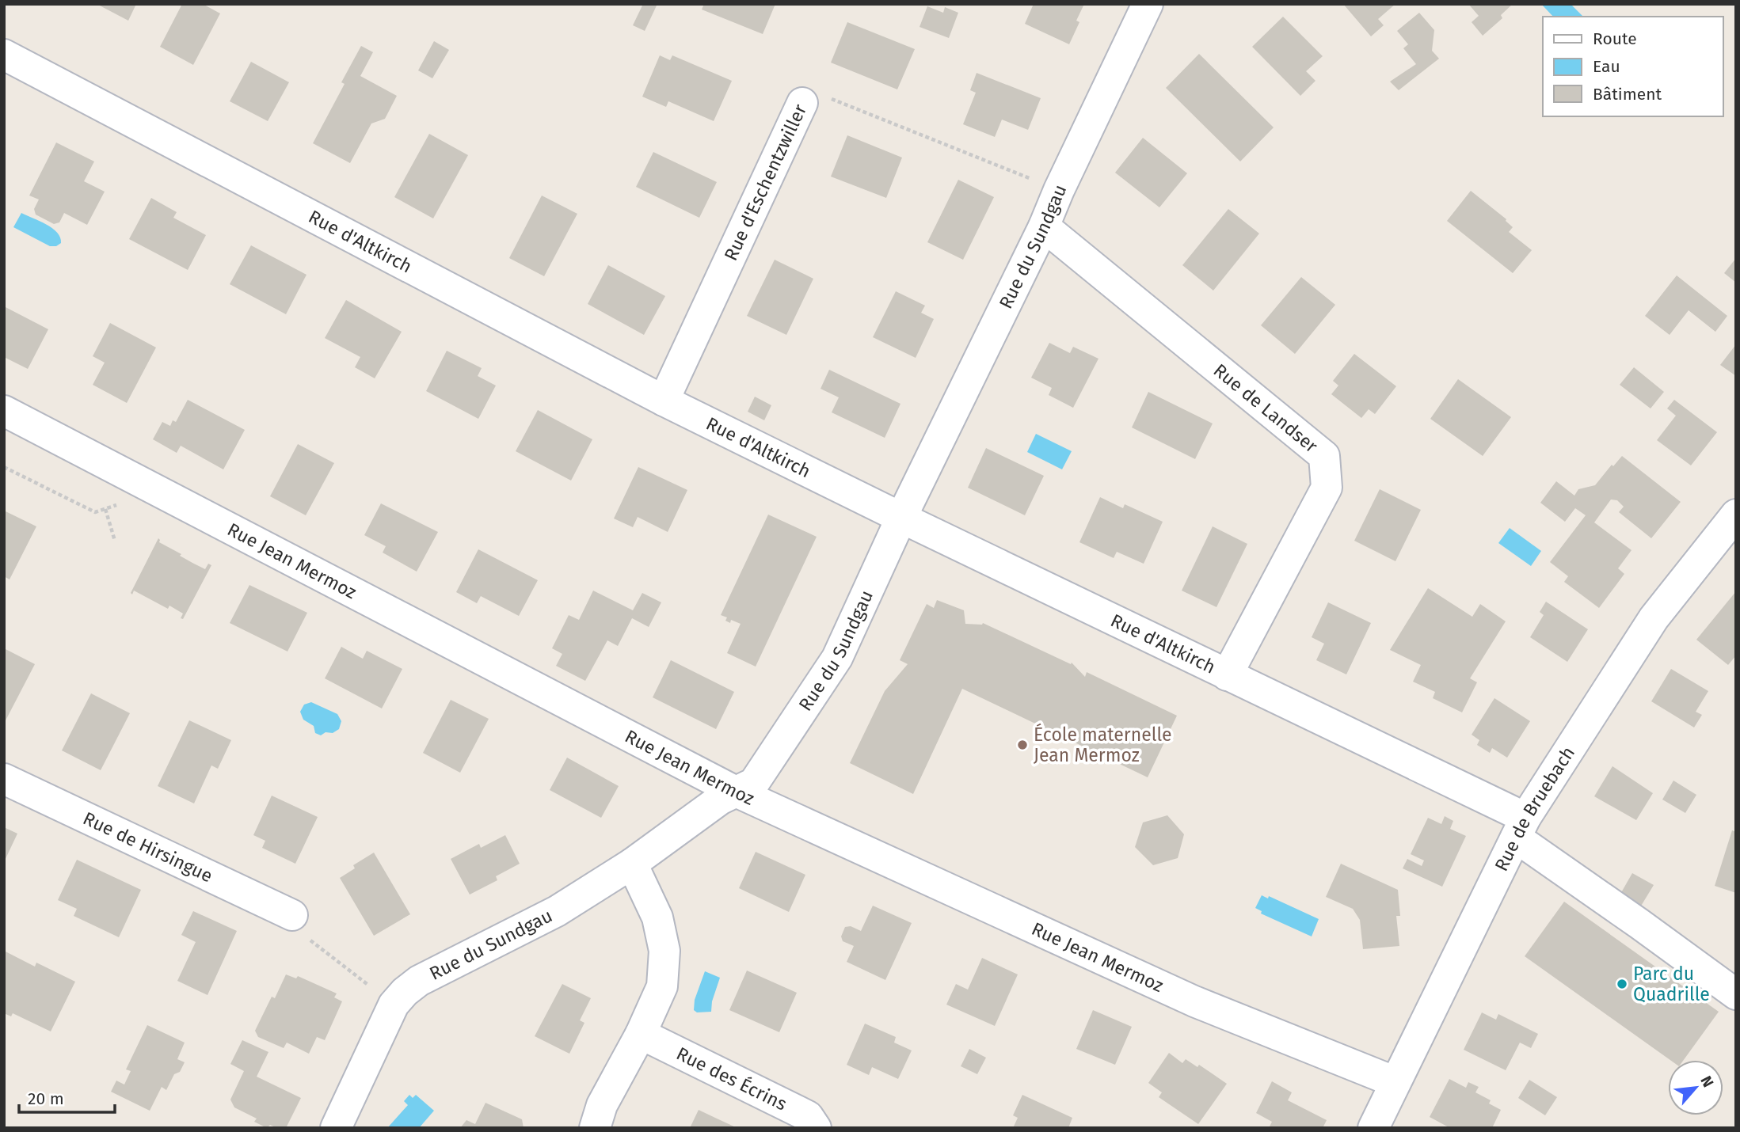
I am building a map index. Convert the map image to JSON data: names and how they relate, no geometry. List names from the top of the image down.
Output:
{
  "streets": {
    "street": [
      "Rue d'Eschentzwiller",
      "Rue d'Altkirch",
      "Rue du Sundgau",
      "Rue de Landser",
      "Rue Jean Mermoz",
      "Rue de Bruebach",
      "Rue de Hirsingue",
      "Rue des Écrins"
    ]
  },
  "crossings": [
    ["Rue d'Eschentzwiller", "Rue d'Altkirch"],
    ["Rue d'Altkirch", "Rue du Sundgau"],
    ["Rue d'Altkirch", "Rue de Landser"],
    ["Rue d'Altkirch", "Rue de Bruebach"],
    ["Rue du Sundgau", "Rue de Landser"],
    ["Rue du Sundgau", "Rue Jean Mermoz"],
    ["Rue Jean Mermoz", "Rue de Bruebach"]
  ],
  "places": ["École maternelle Jean Mermoz", "Parc du Quadrille"],
  "legend": ["Route", "Eau", "Bâtiment"],
  "scale_bar": "20 m",
  "north": "top right"
}
